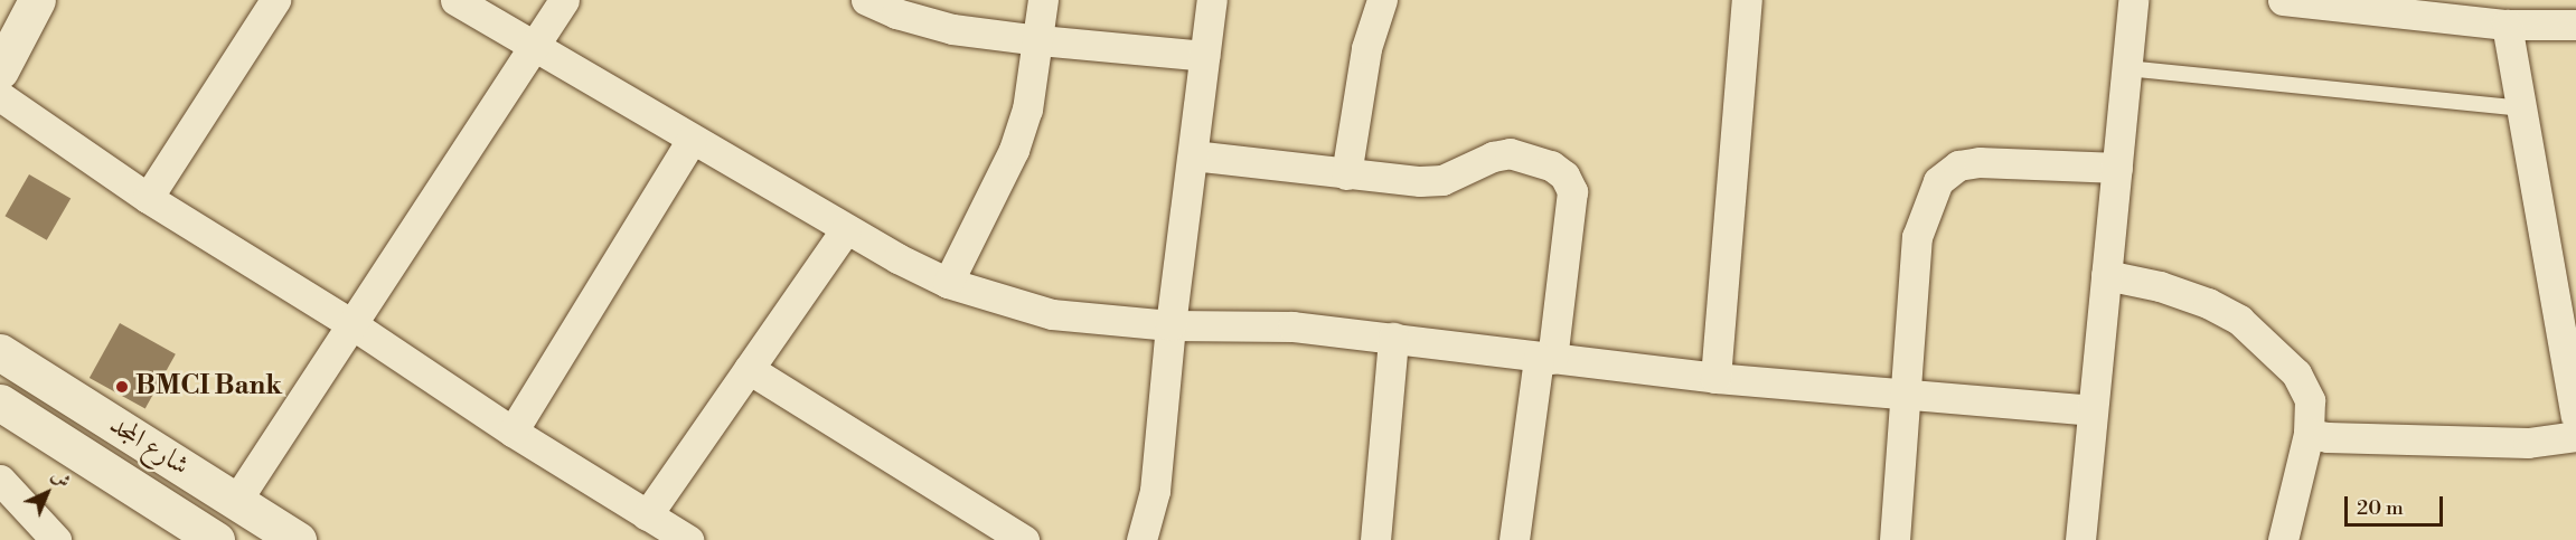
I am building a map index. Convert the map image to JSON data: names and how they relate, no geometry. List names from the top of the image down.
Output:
{
  "streets": {
    "main road": ["شارع المجد"]
  },
  "places": ["BMCI Bank"],
  "scale_bar": "20 m",
  "north": "top right"
}
